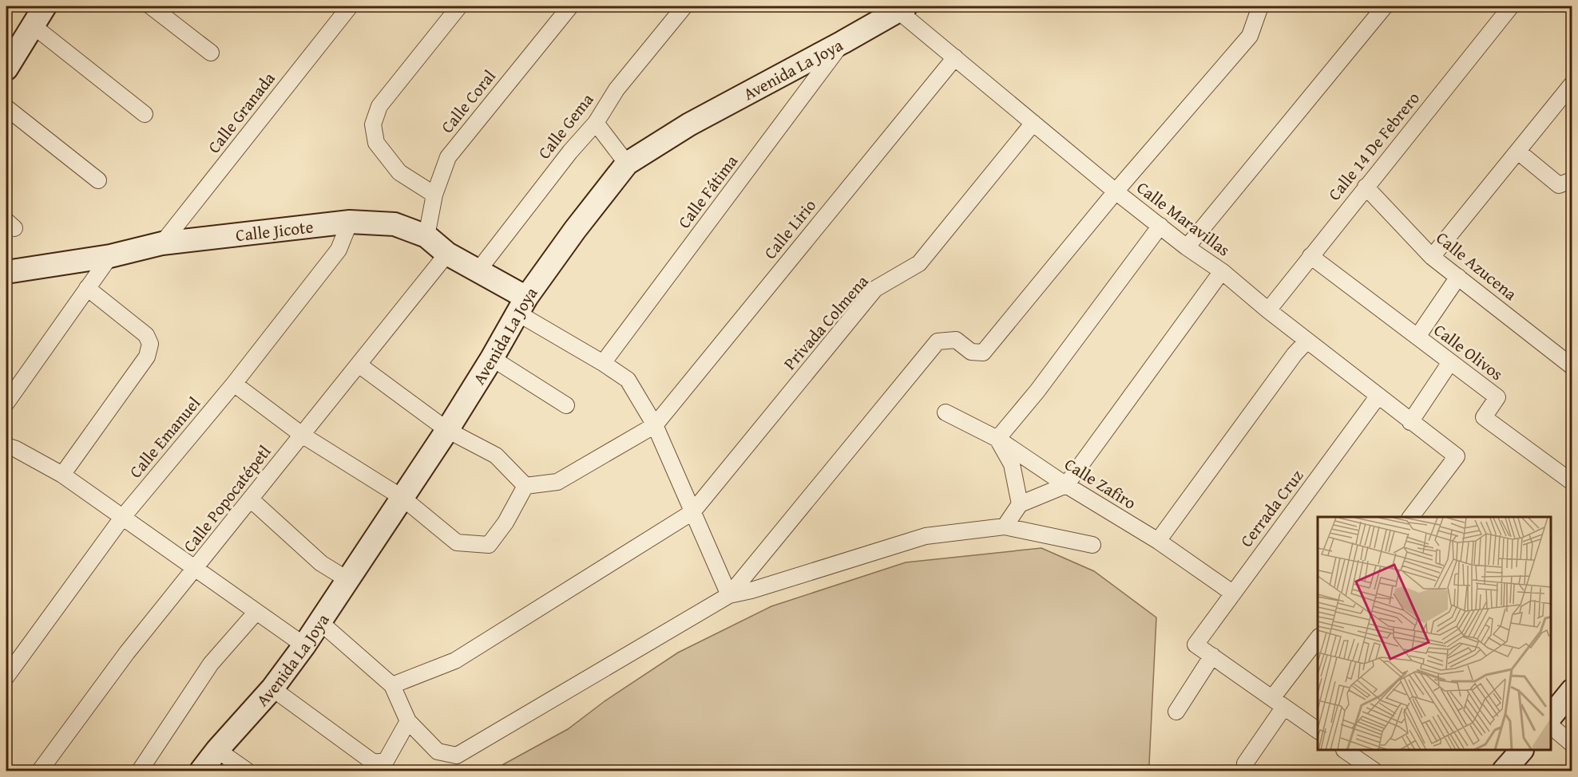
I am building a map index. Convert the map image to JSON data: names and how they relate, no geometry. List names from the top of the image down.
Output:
{
  "streets": {
    "main road": ["Avenida La Joya", "Calle Jicote"],
    "street": [
      "Calle Coral",
      "Calle Granada",
      "Calle Gema",
      "Calle 14 De Febrero",
      "Calle Fátima",
      "Calle Maravillas",
      "Calle Lirio",
      "Calle Azucena",
      "Privada Colmena",
      "Calle Olivos",
      "Calle Emanuel",
      "Calle Zafiro",
      "Calle Popocatépetl",
      "Cerrada Cruz"
    ]
  },
  "crossings": [
    ["Avenida La Joya", "Calle Fátima"],
    ["Avenida La Joya", "Calle Maravillas"],
    ["Avenida La Joya", "Calle Jicote"],
    ["Calle Coral", "Calle Jicote"],
    ["Calle Granada", "Calle Jicote"],
    ["Calle Gema", "Calle Jicote"],
    ["Calle 14 De Febrero", "Calle Maravillas"],
    ["Calle 14 De Febrero", "Calle Azucena"],
    ["Calle 14 De Febrero", "Calle Olivos"],
    ["Calle Maravillas", "Calle Lirio"],
    ["Calle Maravillas", "Privada Colmena"],
    ["Calle Maravillas", "Cerrada Cruz"],
    ["Calle Jicote", "Calle Emanuel"],
    ["Calle Jicote", "Calle Popocatépetl"],
    ["Calle Zafiro", "Cerrada Cruz"]
  ]
}
